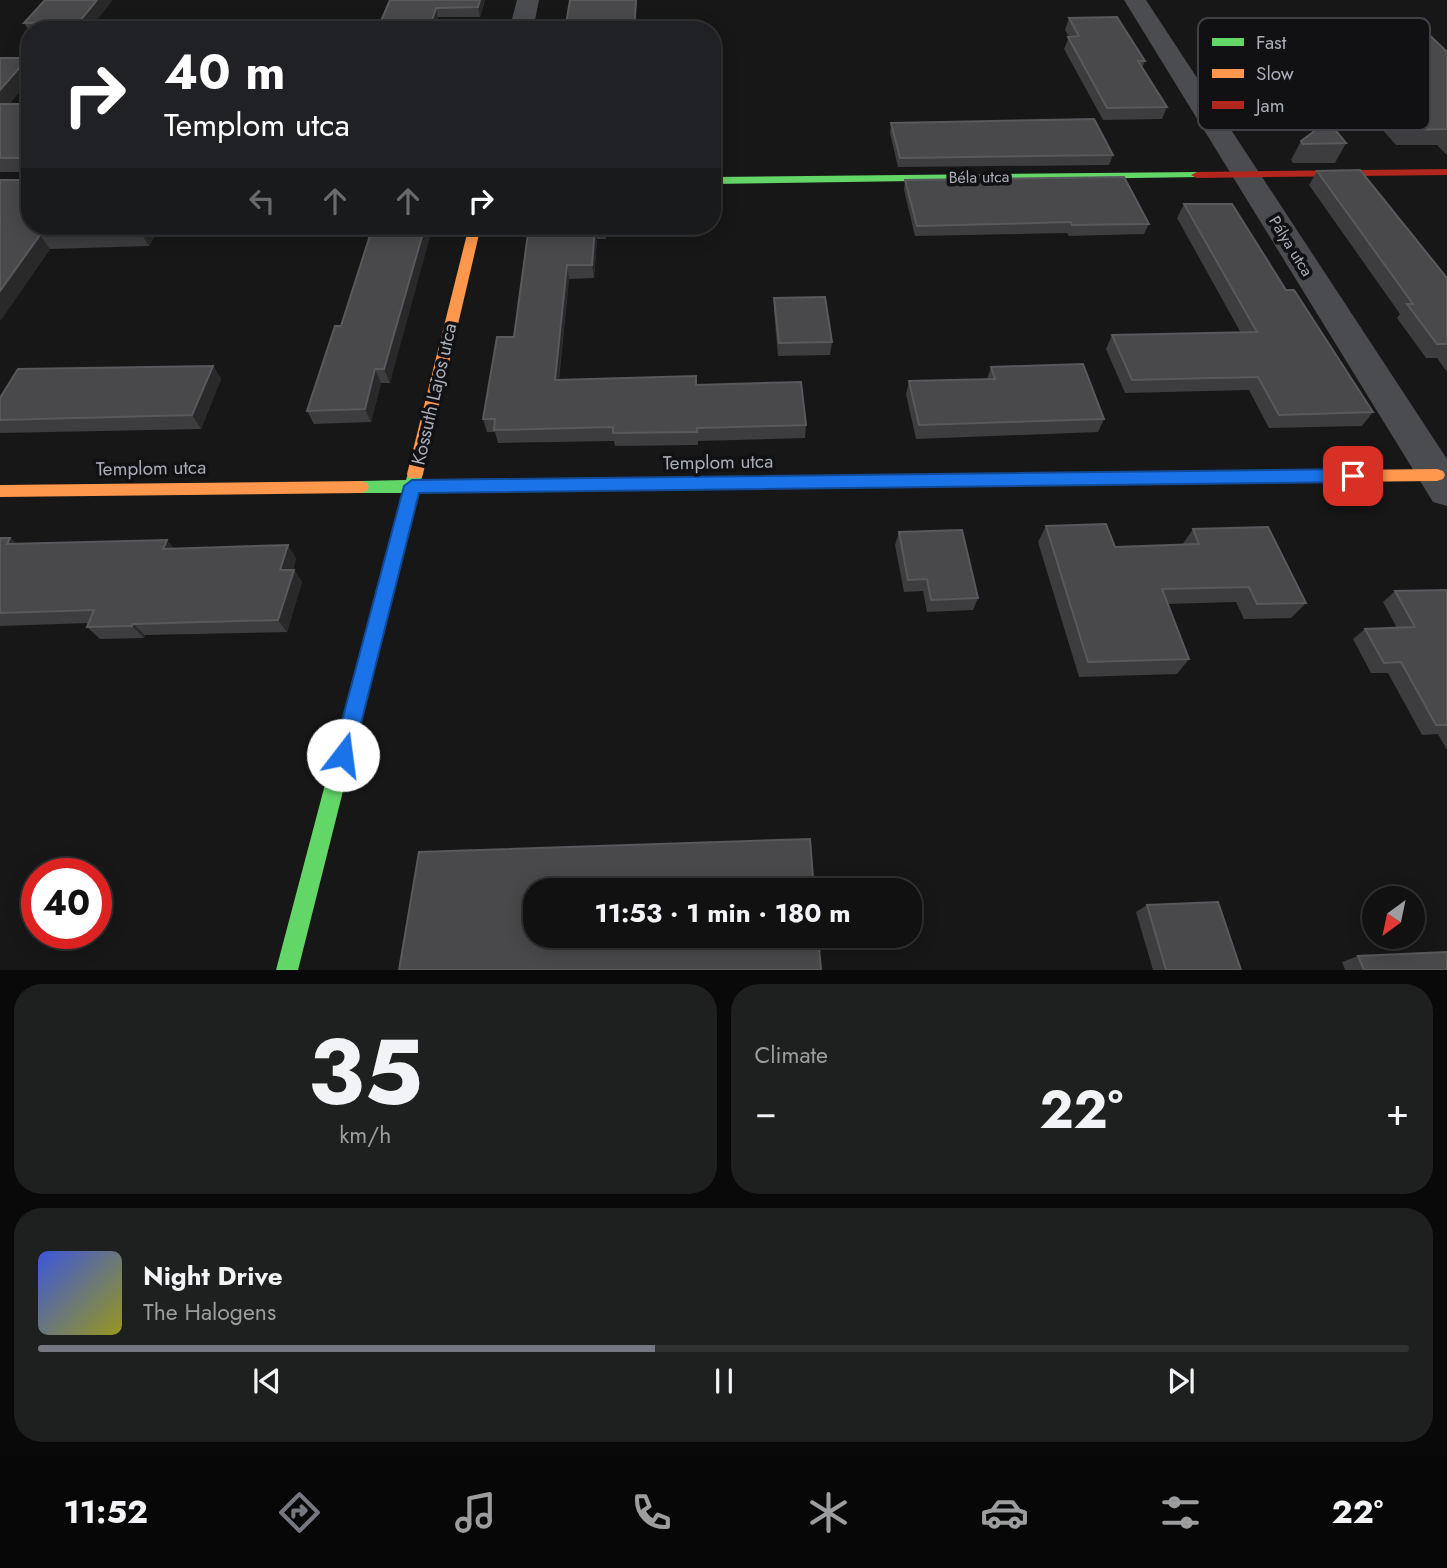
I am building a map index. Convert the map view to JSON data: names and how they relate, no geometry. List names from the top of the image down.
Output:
{
  "streets": {
    "street": [
      "Béla utca",
      "Pálya utca",
      "Kossuth Lajos utca",
      "Templom utca"
    ]
  },
  "crossings": [
    ["Béla utca", "Pálya utca"],
    ["Pálya utca", "Templom utca"],
    ["Kossuth Lajos utca", "Templom utca"]
  ],
  "legend": ["Fast", "Slow", "Jam"],
  "north": "bottom left",
  "page": {
    "turn": ["40 m", "Templom utca"],
    "limit": "40",
    "trip": "11:53 · 1 min · 180 m",
    "tile": [
      ["35", "km/h"],
      "Climate"
    ],
    "heat": ["−", "22°", "+"],
    "song": ["Night Drive", "The Halogens"],
    "tabs": ["11:52", "22°"]
  }
}
